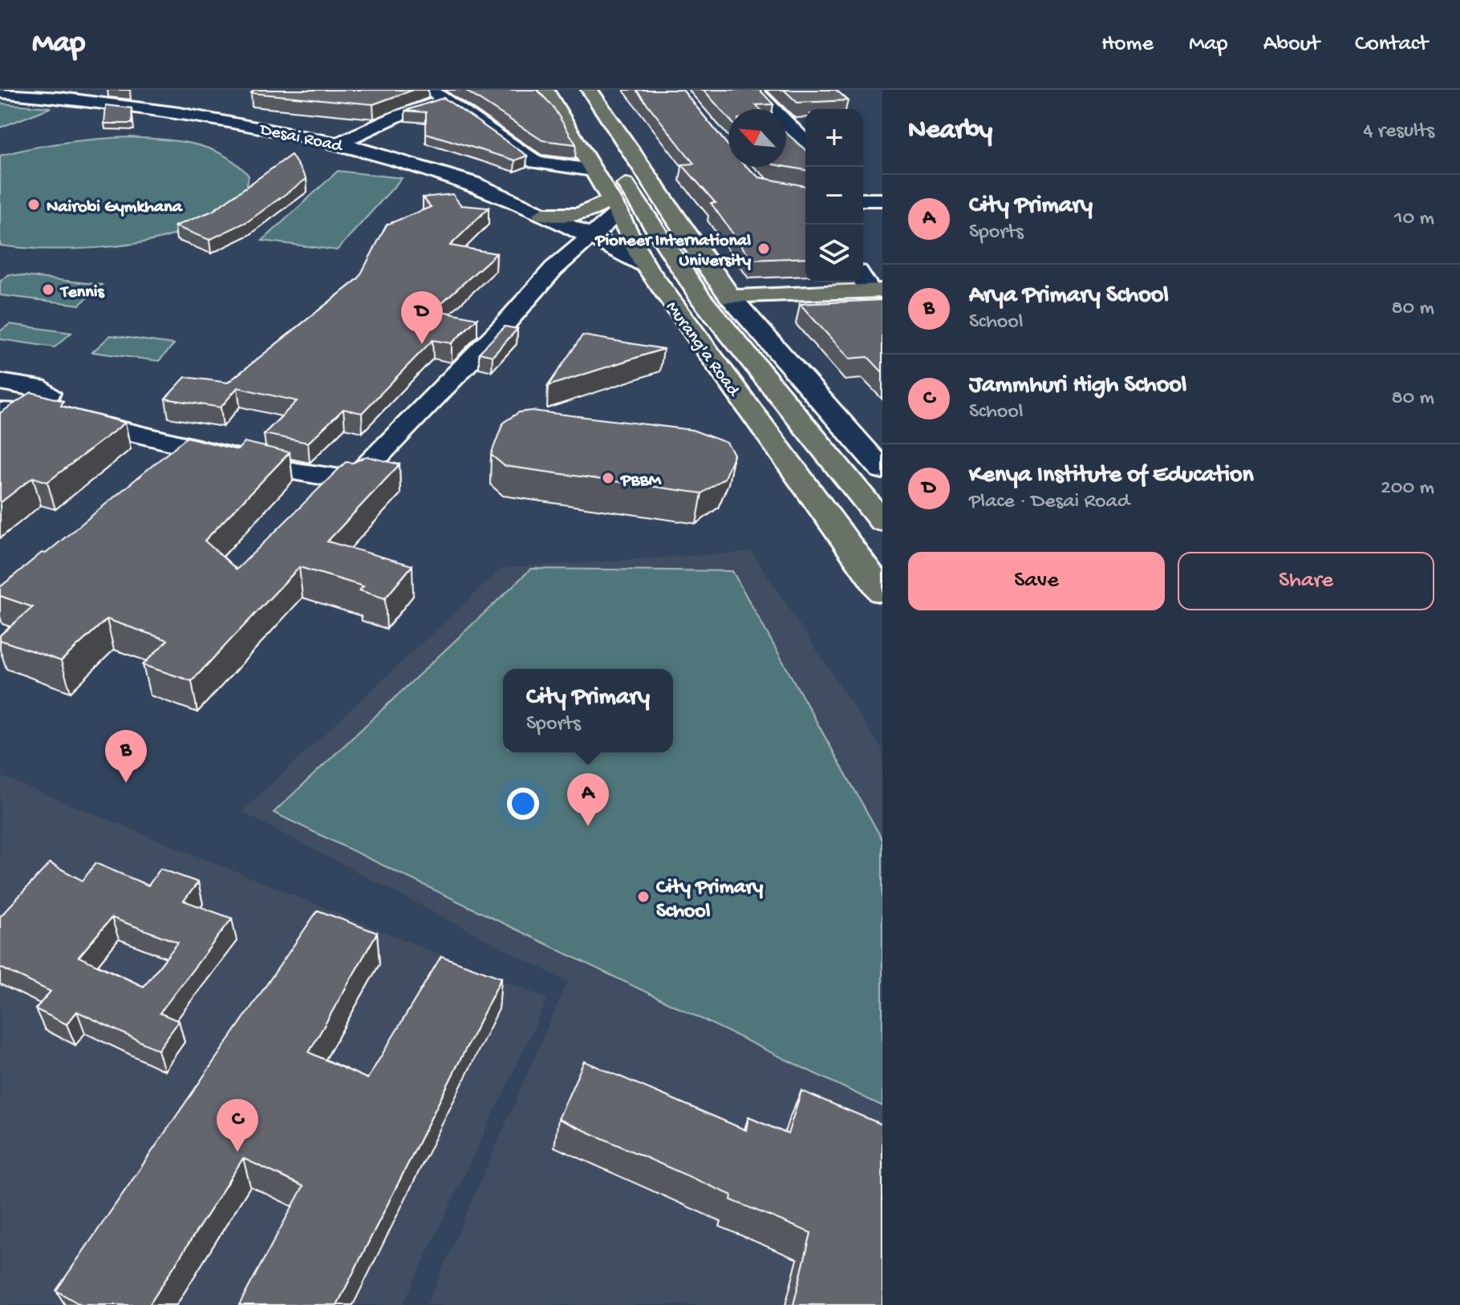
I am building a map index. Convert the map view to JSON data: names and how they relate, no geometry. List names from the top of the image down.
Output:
{
  "streets": {
    "main road": ["Murang'a Road"],
    "street": ["Desai Road"]
  },
  "crossings": [
    ["Desai Road", "Murang'a Road"]
  ],
  "places": [
    "Nairobi Gymkhana",
    "Pioneer International University",
    "Tennis",
    "PBBM",
    "City Primary School"
  ],
  "north": "top left",
  "page": {
    "header": "Map",
    "nav": [
      "Home",
      "Map",
      "About",
      "Contact"
    ],
    "heading": ["Nearby", "4 results"],
    "map_buttons": ["+", "−"],
    "list": [
      {
        "mark": "A",
        "name": "City Primary",
        "note": "Sports",
        "value": "10 m"
      },
      {
        "mark": "B",
        "name": "Arya Primary School",
        "note": "School",
        "value": "80 m"
      },
      {
        "mark": "C",
        "name": "Jammhuri High School",
        "note": "School",
        "value": "80 m"
      },
      {
        "mark": "D",
        "name": "Kenya Institute of Education",
        "note": "Place · Desai Road",
        "value": "200 m"
      }
    ],
    "pins": [
      "D",
      "B",
      "A",
      "C"
    ],
    "buttons": ["Save", "Share"],
    "popup": ["City Primary", "Sports"]
  }
}
